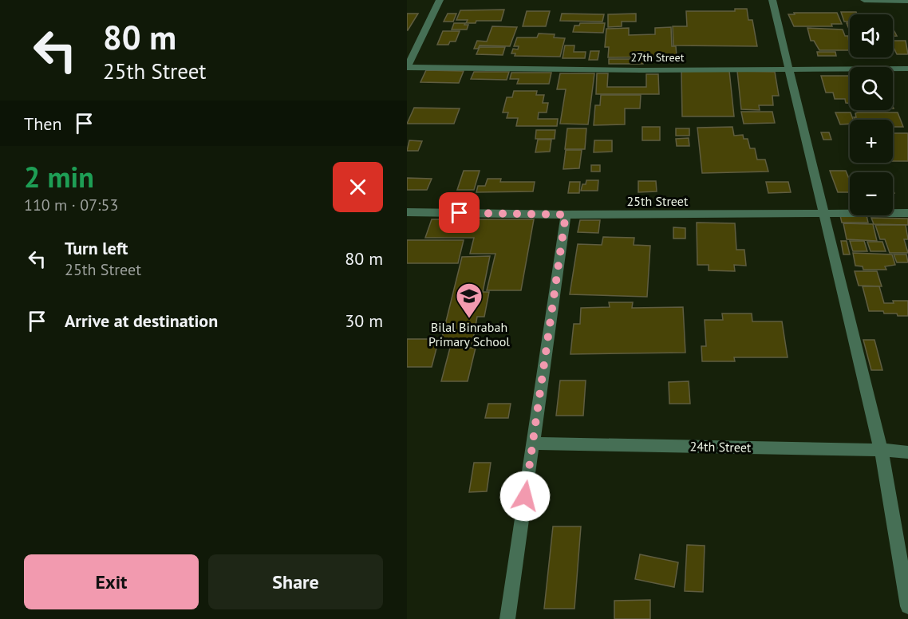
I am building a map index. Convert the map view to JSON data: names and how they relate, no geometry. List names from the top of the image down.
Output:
{
  "streets": {
    "street": ["27th Street", "25th Street", "24th Street"]
  },
  "places": {
    "school or university": ["Bilal Binrabah Primary School"]
  },
  "page": {
    "turn": ["80 m", "25th Street"],
    "map_buttons": ["+", "−"],
    "then": "Then",
    "heading": ["2 min", "110 m · 07:53"],
    "list": [
      {
        "name": "Turn left",
        "note": "25th Street",
        "value": "80 m"
      },
      {
        "name": "Arrive at destination",
        "value": "30 m"
      }
    ],
    "buttons": ["Exit", "Share"]
  }
}
